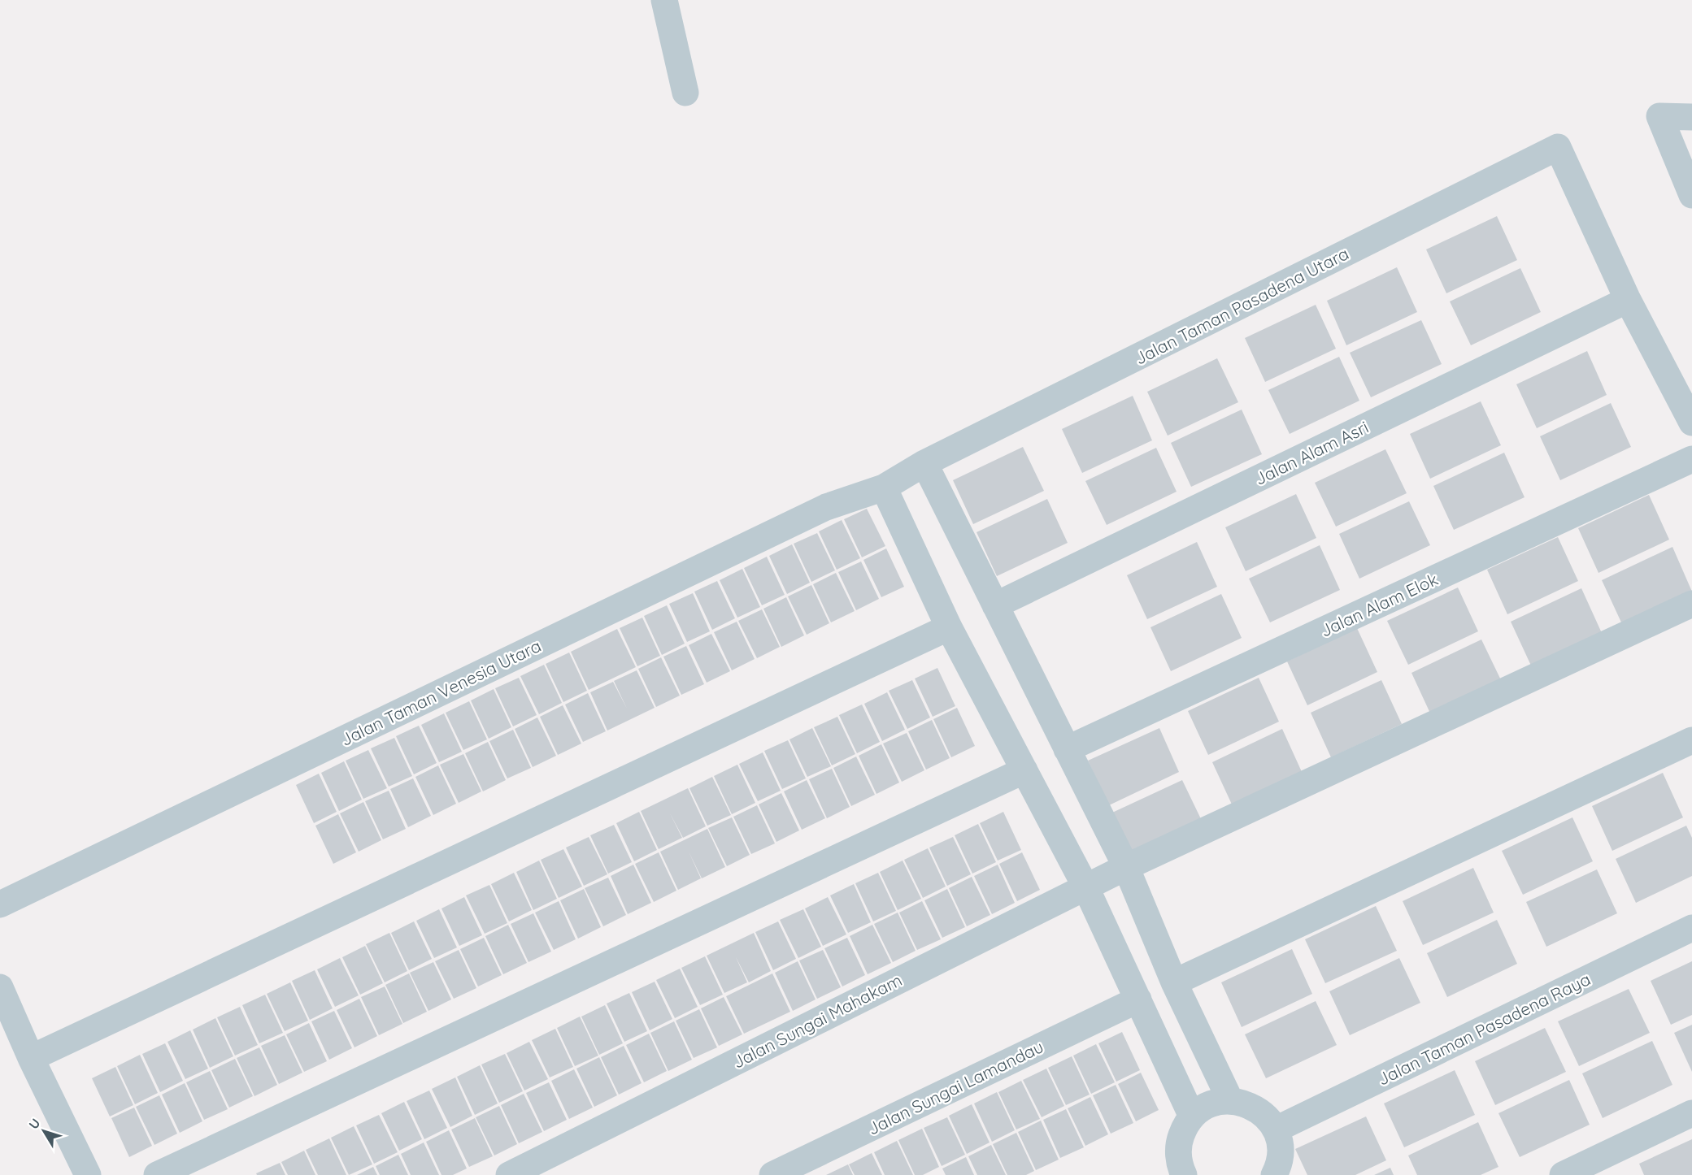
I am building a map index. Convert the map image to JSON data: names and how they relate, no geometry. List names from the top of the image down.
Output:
{
  "streets": {
    "street": [
      "Jalan Taman Pasadena Utara",
      "Jalan Alam Asri",
      "Jalan Alam Elok",
      "Jalan Taman Venesia Utara",
      "Jalan Sungai Mahakam",
      "Jalan Taman Pasadena Raya",
      "Jalan Sungai Lamandau"
    ]
  },
  "crossings": [
    ["Jalan Taman Pasadena Utara", "Jalan Alam Asri"],
    ["Jalan Taman Pasadena Utara", "Jalan Taman Venesia Utara"]
  ],
  "north": "top left"
}
